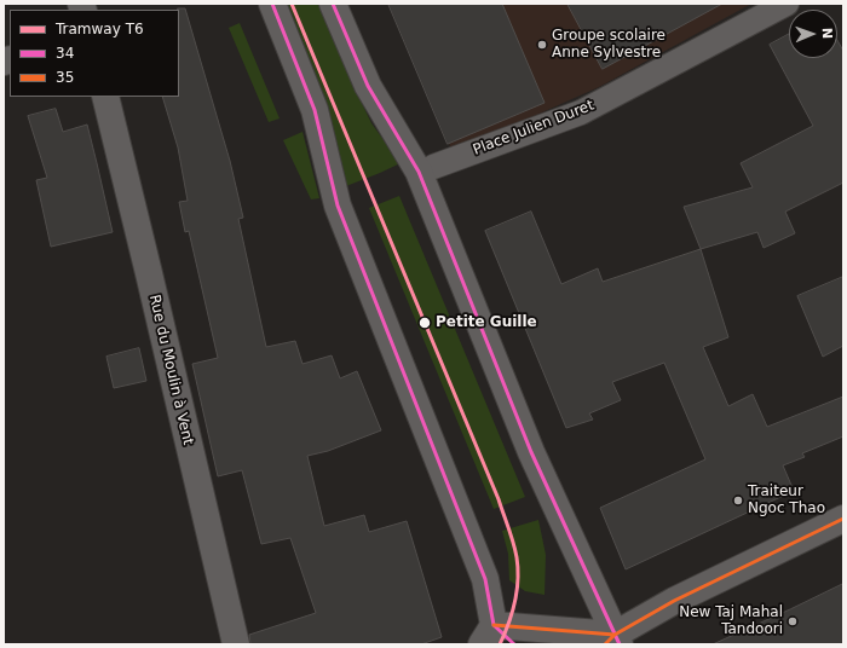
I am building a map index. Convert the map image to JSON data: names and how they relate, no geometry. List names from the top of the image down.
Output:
{
  "streets": {
    "street": ["Place Julien Duret", "Rue du Moulin à Vent"]
  },
  "places": [
    "Groupe scolaire Anne Sylvestre",
    "Petite Guille",
    "Traiteur Ngoc Thao",
    "New Taj Mahal Tandoori"
  ],
  "lines": ["tram line T6", "transit line 34", "transit line 35"],
  "legend": ["Tramway T6", "34", "35"],
  "north": "right"
}
